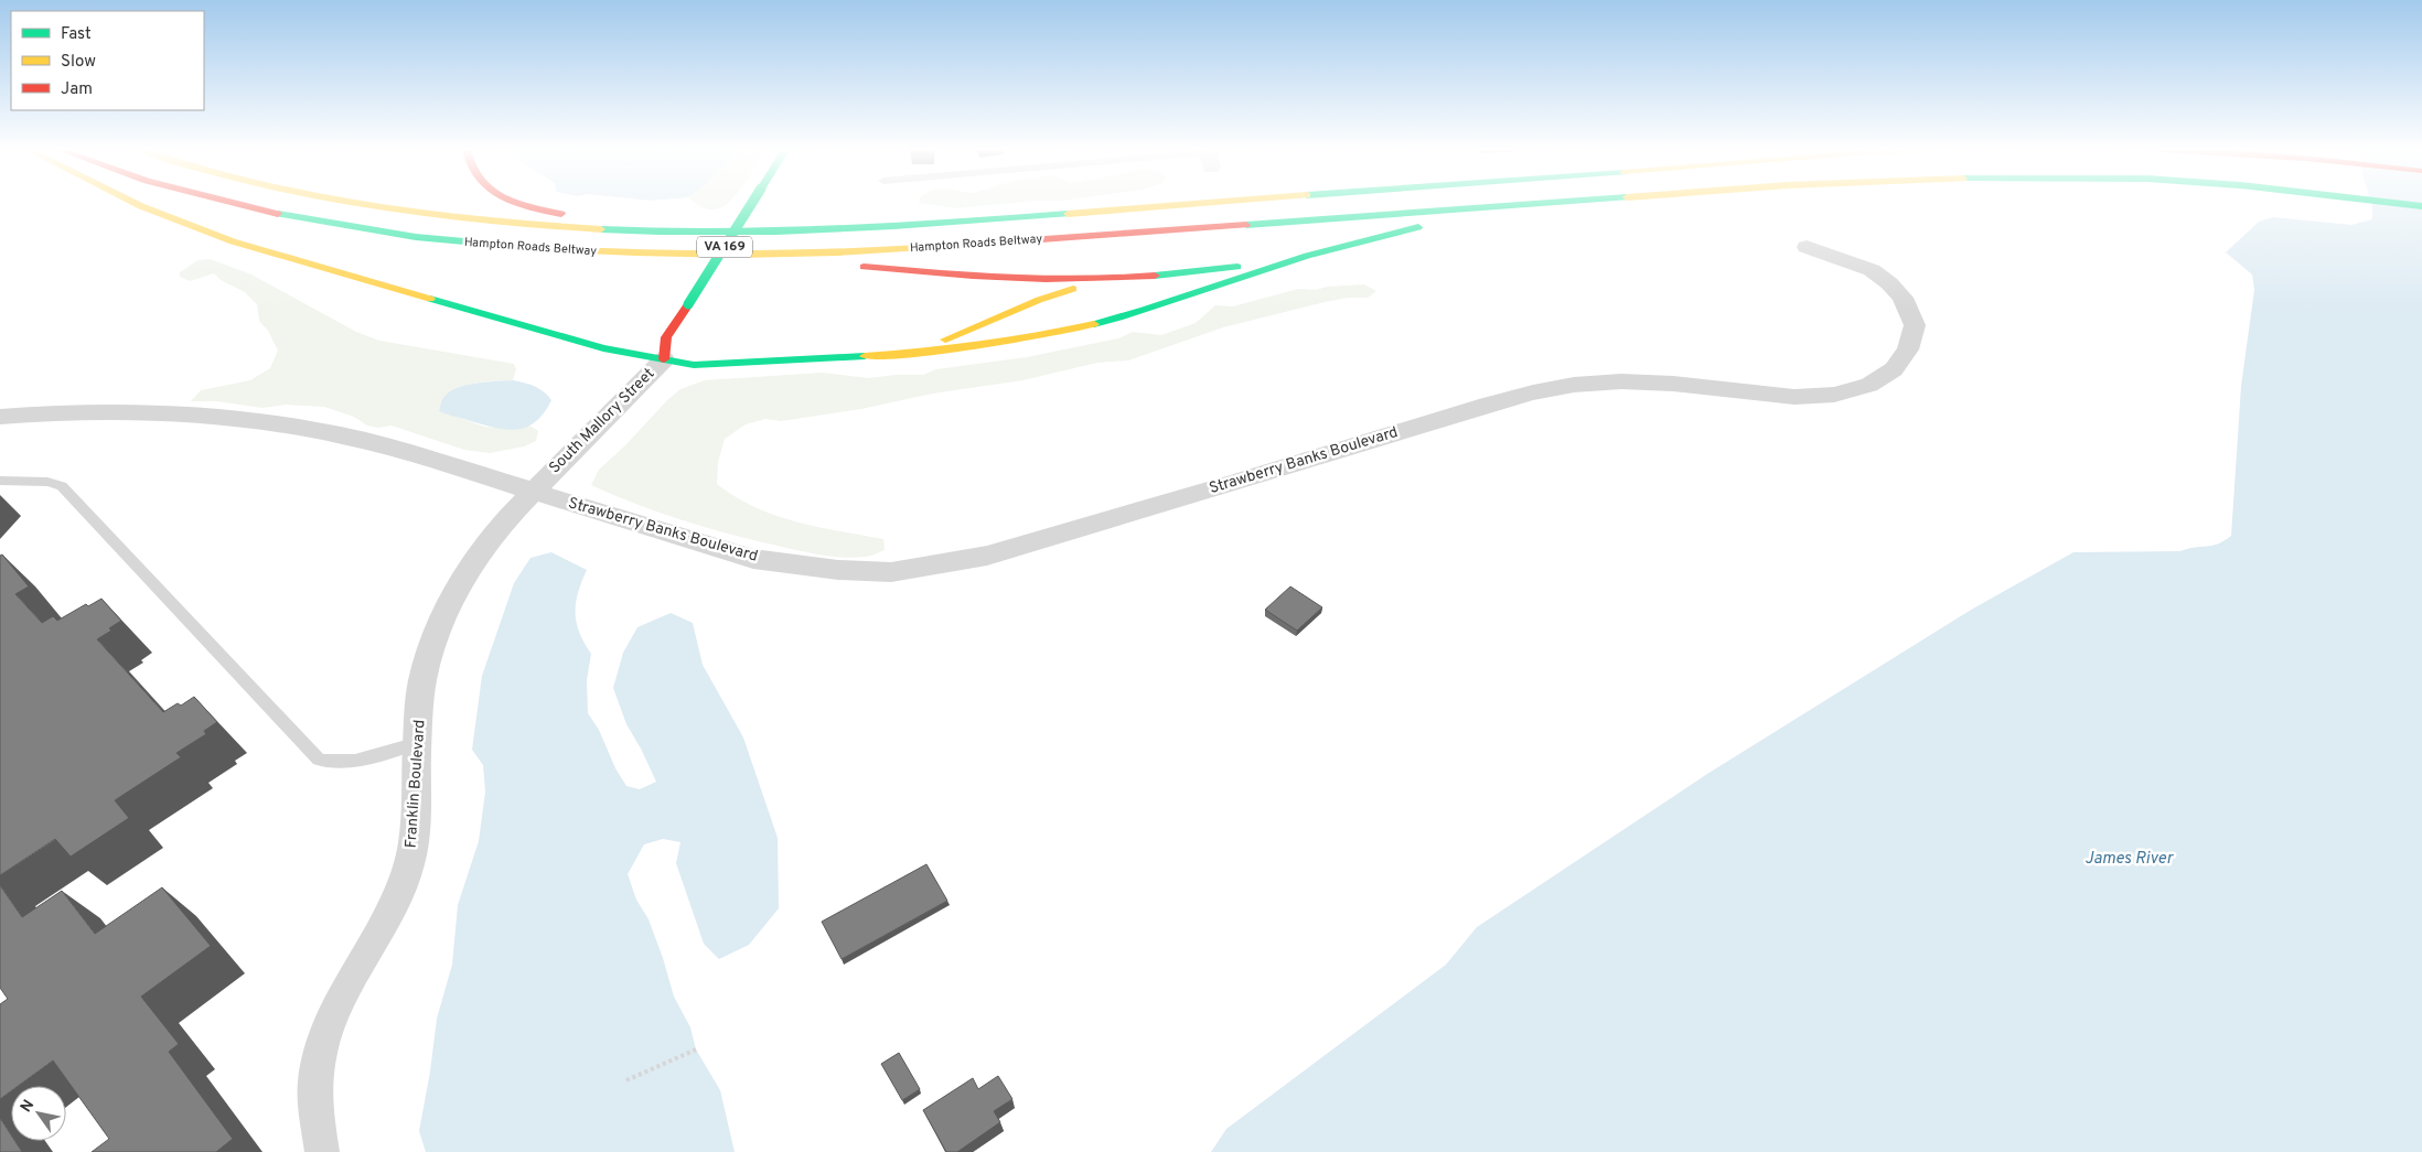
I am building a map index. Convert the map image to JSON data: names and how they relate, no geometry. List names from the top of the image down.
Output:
{
  "streets": {
    "main road": ["Hampton Roads Beltway", "VA 169", "South Mallory Street"],
    "street": ["Strawberry Banks Boulevard", "Franklin Boulevard"]
  },
  "crossings": [
    ["South Mallory Street", "Strawberry Banks Boulevard"],
    ["South Mallory Street", "Franklin Boulevard"],
    ["Strawberry Banks Boulevard", "Franklin Boulevard"]
  ],
  "water": ["James River"],
  "legend": ["Fast", "Slow", "Jam"],
  "north": "top left"
}
